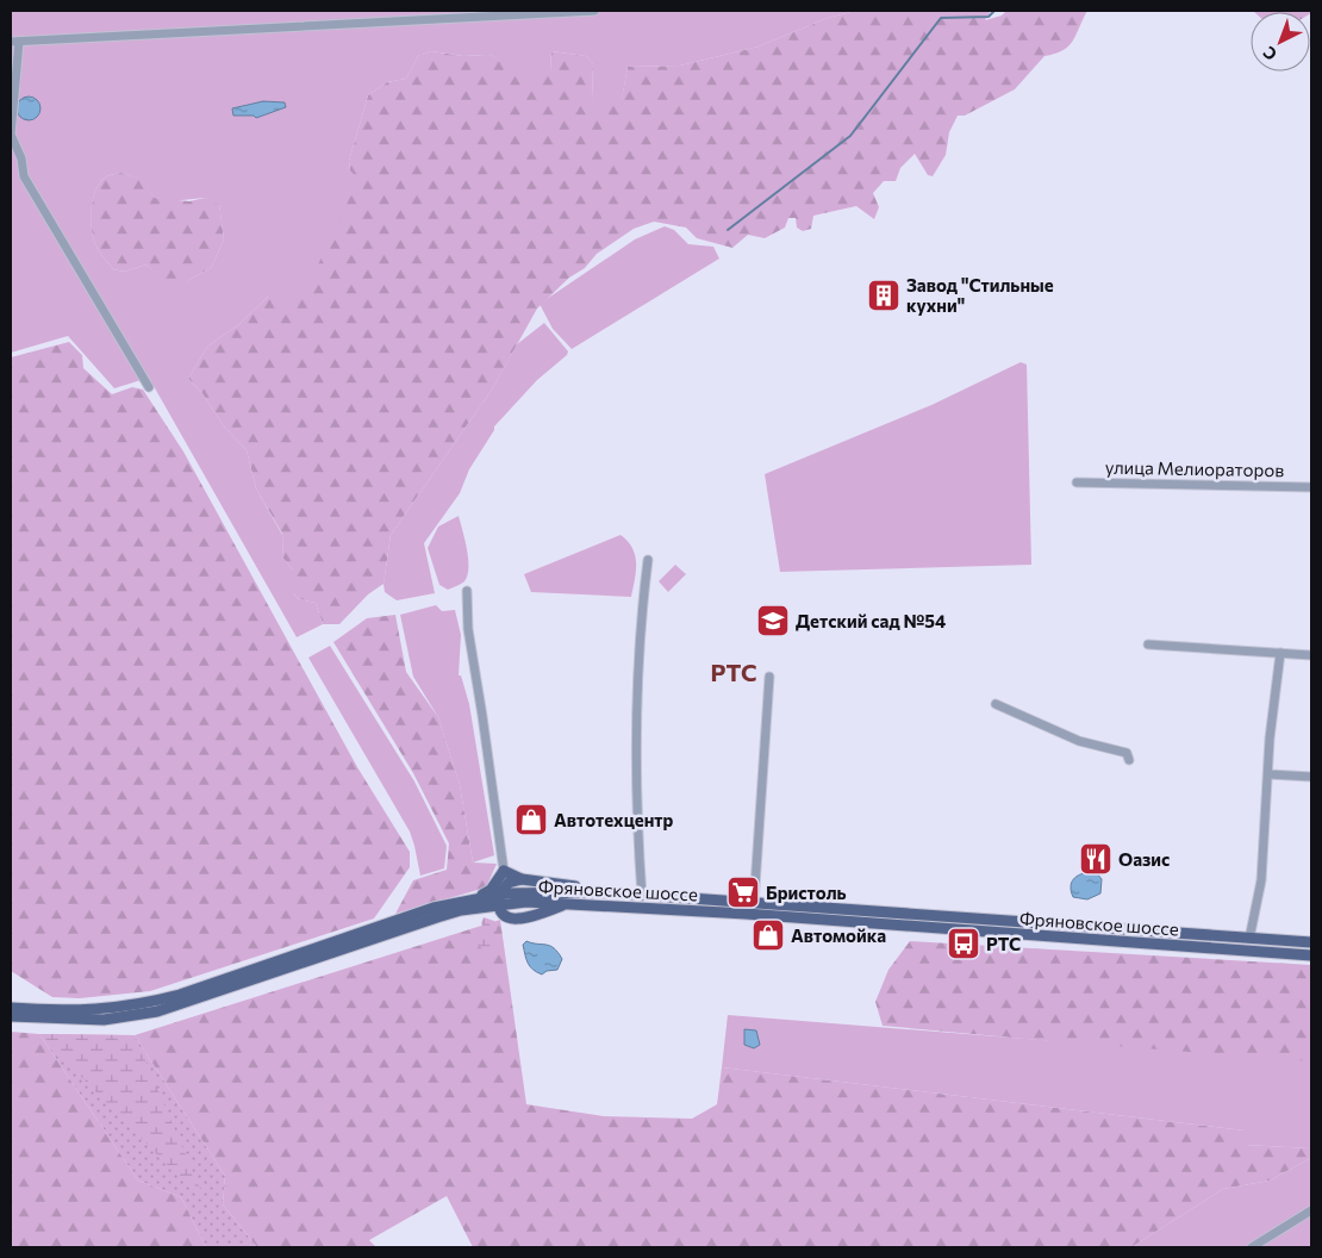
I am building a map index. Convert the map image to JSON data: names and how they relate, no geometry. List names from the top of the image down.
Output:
{
  "streets": {
    "main road": ["Фряновское шоссе"],
    "street": ["улица Мелиораторов"]
  },
  "districts": ["РТС"],
  "places": {
    "building": ["Завод \"Стильные кухни\""],
    "school or university": ["Детский сад №54"],
    "shop": ["Автотехцентр", "Автомойка"],
    "restaurant": ["Оазис"],
    "supermarket": ["Бристоль"],
    "bus stop": ["РТС"]
  },
  "north": "bottom left"
}
